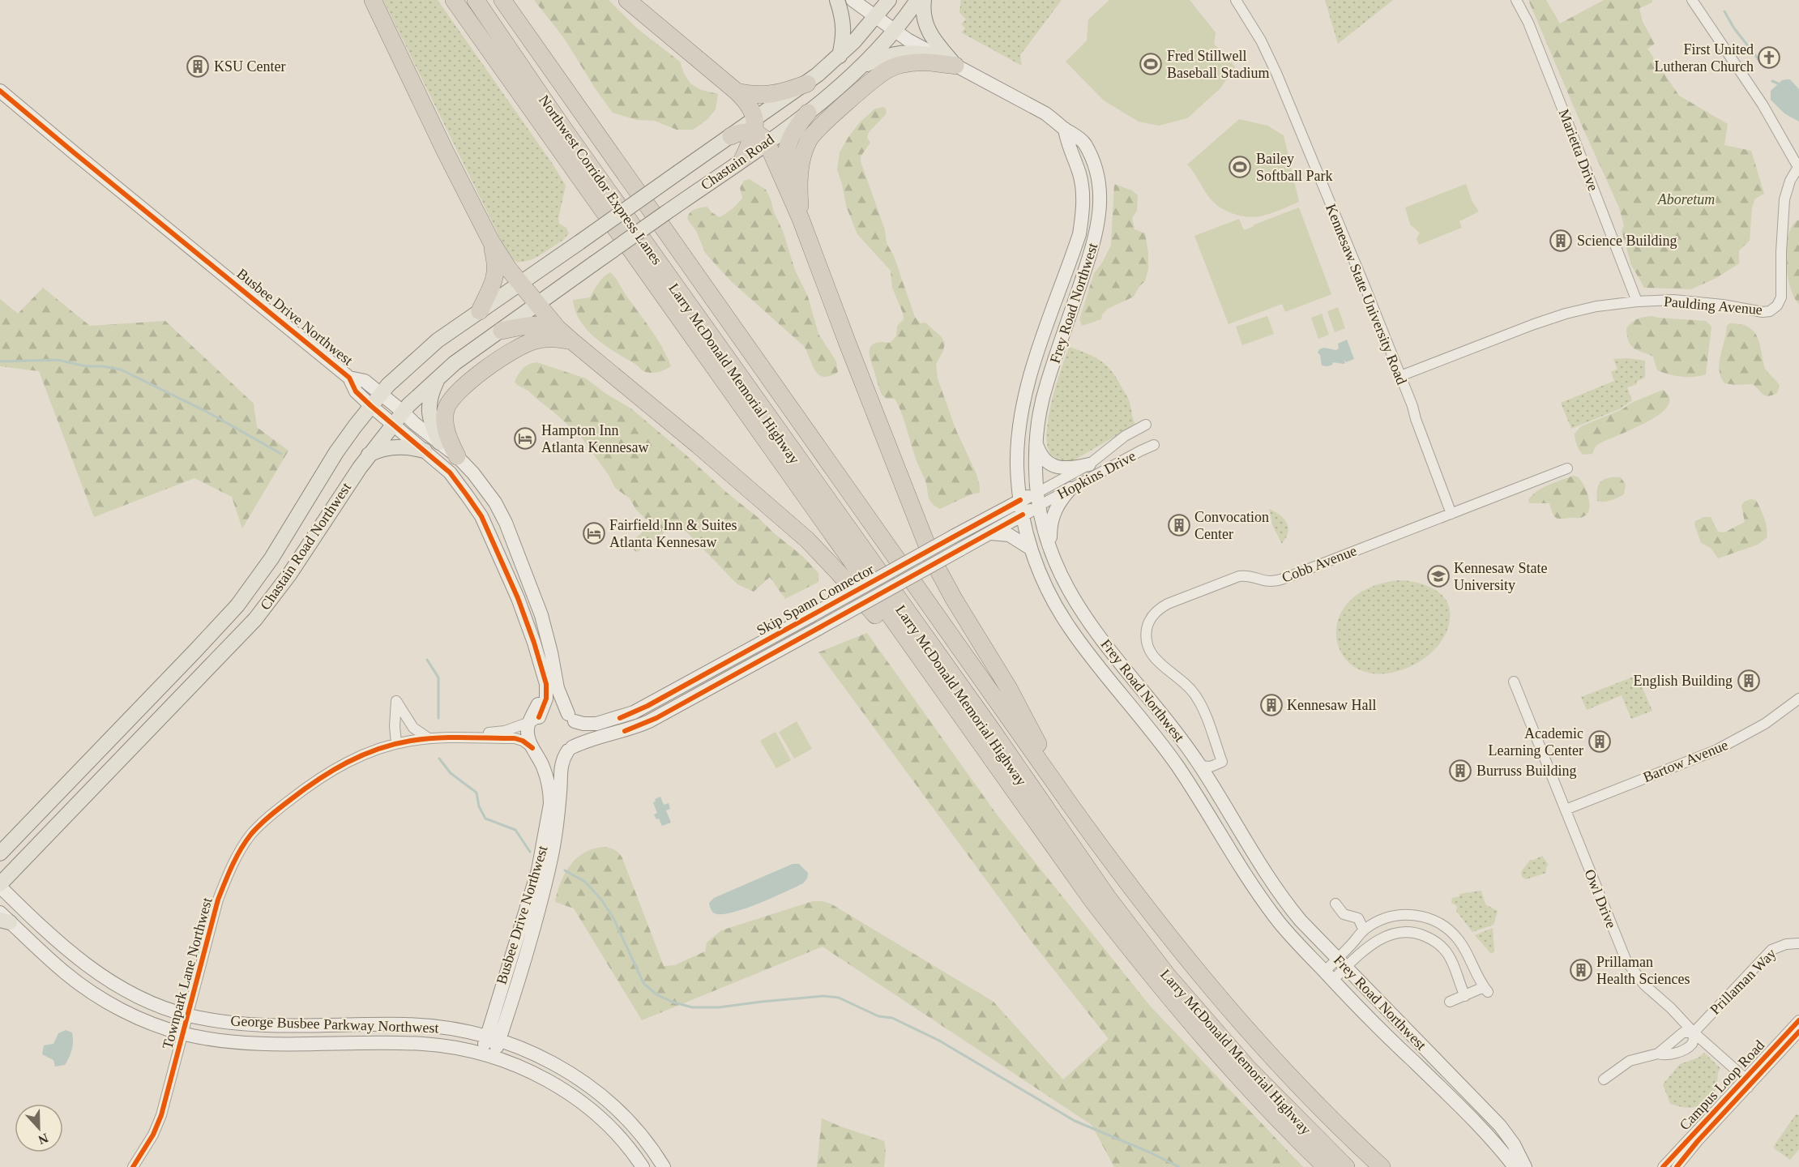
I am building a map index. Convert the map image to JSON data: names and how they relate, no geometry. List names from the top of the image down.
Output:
{
  "streets": {
    "highway": ["Northwest Corridor Express Lanes", "Larry McDonald Memorial Highway"],
    "main road": [
      "Chastain Road",
      "Frey Road Northwest",
      "Busbee Drive Northwest",
      "Chastain Road Northwest",
      "Skip Spann Connector",
      "George Busbee Parkway Northwest"
    ],
    "street": [
      "Marietta Drive",
      "Kennesaw State University Road",
      "Paulding Avenue",
      "Hopkins Drive",
      "Cobb Avenue",
      "Bartow Avenue",
      "Owl Drive",
      "Townpark Lane Northwest",
      "Prillaman Way",
      "Campus Loop Road"
    ]
  },
  "crossings": [
    ["Marietta Drive", "Paulding Avenue"],
    ["Chastain Road", "Frey Road Northwest"],
    ["Chastain Road", "Chastain Road Northwest"],
    ["Kennesaw State University Road", "Paulding Avenue"],
    ["Kennesaw State University Road", "Cobb Avenue"],
    ["Frey Road Northwest", "Hopkins Drive"],
    ["Frey Road Northwest", "Cobb Avenue"],
    ["Frey Road Northwest", "Skip Spann Connector"],
    ["Busbee Drive Northwest", "Chastain Road Northwest"],
    ["Busbee Drive Northwest", "Skip Spann Connector"],
    ["Busbee Drive Northwest", "Townpark Lane Northwest"],
    ["Busbee Drive Northwest", "George Busbee Parkway Northwest"],
    ["Hopkins Drive", "Skip Spann Connector"],
    ["Chastain Road Northwest", "George Busbee Parkway Northwest"],
    ["Skip Spann Connector", "Townpark Lane Northwest"],
    ["Bartow Avenue", "Owl Drive"],
    ["Owl Drive", "Prillaman Way"],
    ["Owl Drive", "Campus Loop Road"],
    ["Townpark Lane Northwest", "George Busbee Parkway Northwest"]
  ],
  "parks": ["Aboretum"],
  "places": {
    "church": ["First United Lutheran Church"],
    "sports": ["Fred Stillwell Baseball Stadium", "Bailey Softball Park"],
    "building": [
      "KSU Center",
      "Science Building",
      "Convocation Center",
      "English Building",
      "Kennesaw Hall",
      "Academic Learning Center",
      "Burruss Building",
      "Prillaman Health Sciences"
    ],
    "hotel": ["Hampton Inn Atlanta Kennesaw", "Fairfield Inn & Suites Atlanta Kennesaw"],
    "school or university": ["Kennesaw State University"]
  },
  "north": "bottom"
}
